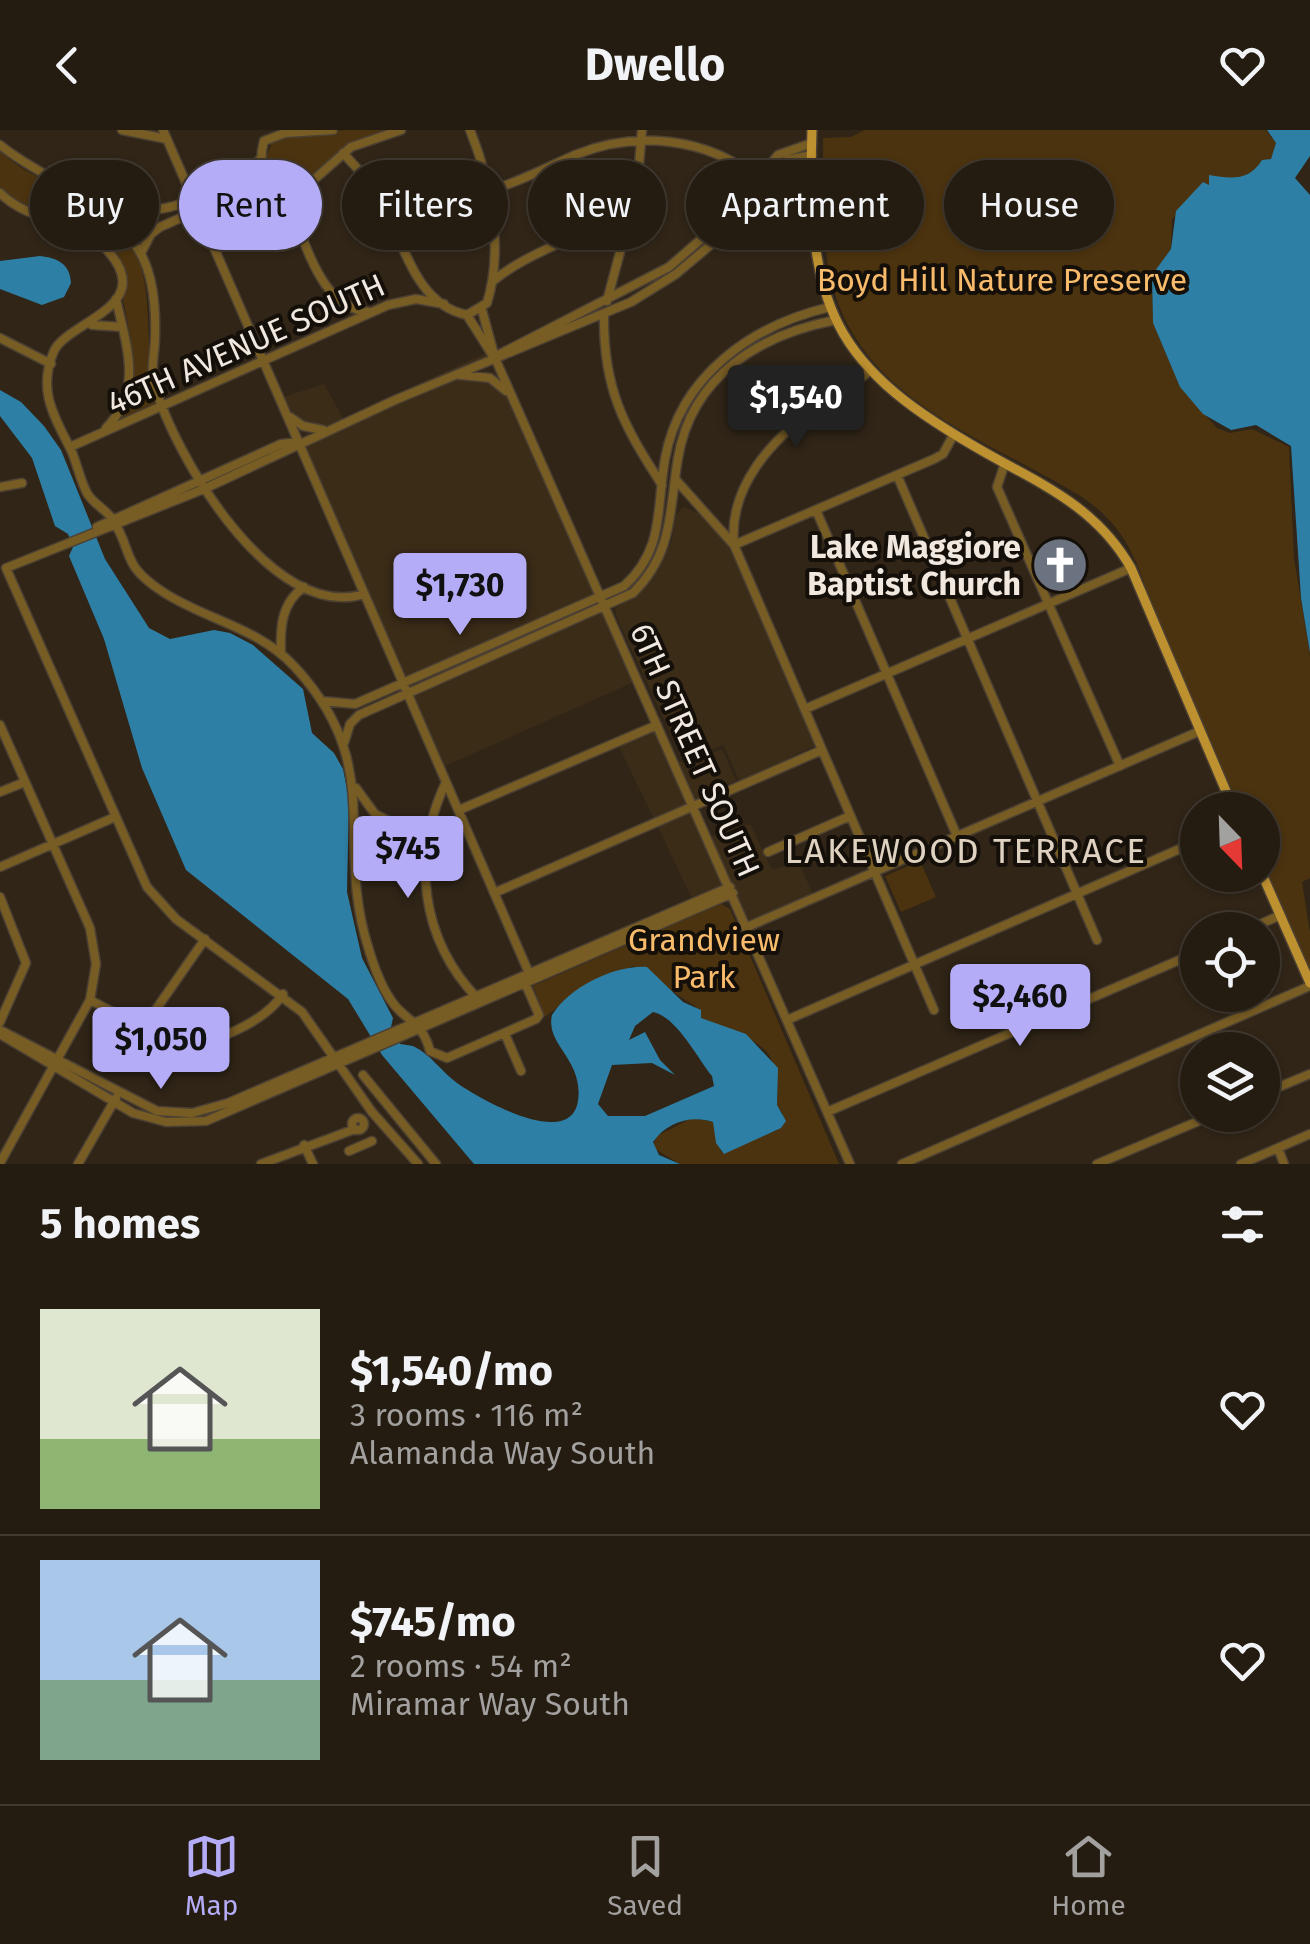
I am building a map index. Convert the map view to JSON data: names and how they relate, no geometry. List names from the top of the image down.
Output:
{
  "streets": {
    "street": ["46TH AVENUE SOUTH", "6TH STREET SOUTH"]
  },
  "districts": ["LAKEWOOD TERRACE"],
  "parks": ["Boyd Hill Nature Preserve", "Grandview Park"],
  "places": {
    "church": ["Lake Maggiore Baptist Church"]
  },
  "north": "bottom right",
  "page": {
    "header": "Dwello",
    "chip": [
      "Buy",
      "Rent",
      "Filters",
      "New",
      "Apartment",
      "House"
    ],
    "price": [
      "$1,540",
      "$1,730",
      "$745",
      "$2,460",
      "$1,050"
    ],
    "heading": "5 homes",
    "list": [
      {
        "name": "$1,540/mo",
        "note": "3 rooms · 116 m² · Alamanda Way South"
      },
      {
        "name": "$745/mo",
        "note": "2 rooms · 54 m² · Miramar Way South"
      }
    ],
    "tabs": ["Map", "Saved", "Home"]
  }
}
